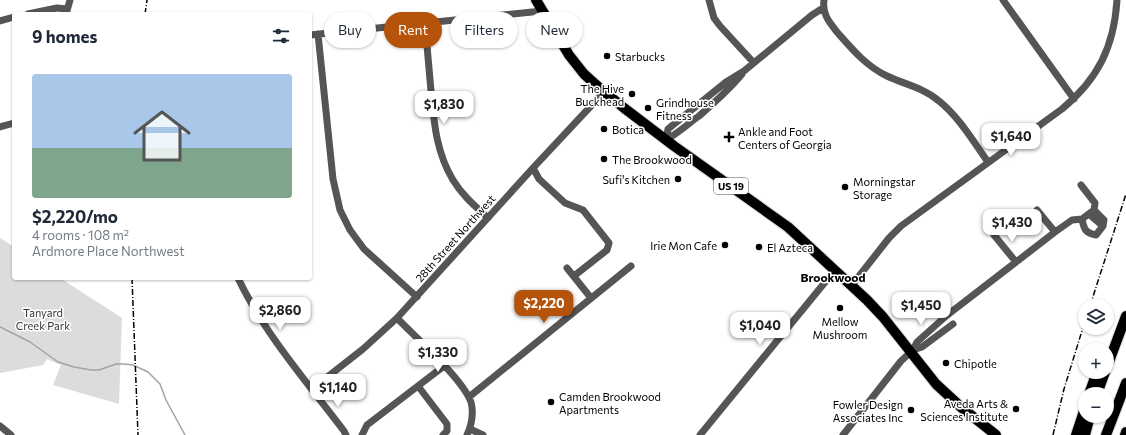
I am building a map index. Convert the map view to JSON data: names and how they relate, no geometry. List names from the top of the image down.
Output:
{
  "streets": {
    "highway": ["US 19"],
    "street": ["28th Street Northwest"]
  },
  "crossings": [
    ["US 19", "28th Street Northwest"]
  ],
  "districts": ["Brookwood"],
  "parks": ["Tanyard Creek Park"],
  "places": {
    "other": [
      "Starbucks",
      "The Hive Buckhead",
      "Grindhouse Fitness",
      "Botica",
      "The Brookwood",
      "Sufi's Kitchen",
      "Morningstar Storage",
      "Irie Mon Cafe",
      "El Azteca",
      "Mellow Mushroom",
      "Chipotle",
      "Camden Brookwood Apartments",
      "Aveda Arts & Sciences Institute",
      "Fowler Design Associates Inc"
    ],
    "health": ["Ankle and Foot Centers of Georgia"]
  },
  "page": {
    "chip": [
      "Buy",
      "Rent",
      "Filters",
      "New"
    ],
    "heading": "9 homes",
    "list": [
      {
        "name": "$2,220/mo",
        "note": "4 rooms · 108 m² · Ardmore Place Northwest"
      }
    ],
    "price": [
      "$1,830",
      "$1,640",
      "$1,430",
      "$2,220",
      "$1,450",
      "$2,860",
      "$1,040",
      "$1,330",
      "$1,140"
    ],
    "map_buttons": ["+", "−"]
  }
}
